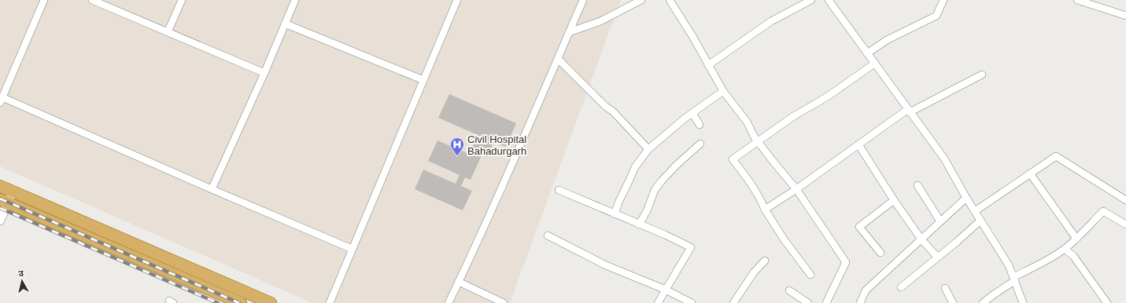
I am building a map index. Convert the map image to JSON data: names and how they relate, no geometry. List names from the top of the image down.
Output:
{
  "places": {
    "hospital": ["Civil Hospital Bahadurgarh"]
  },
  "north": "top"
}
